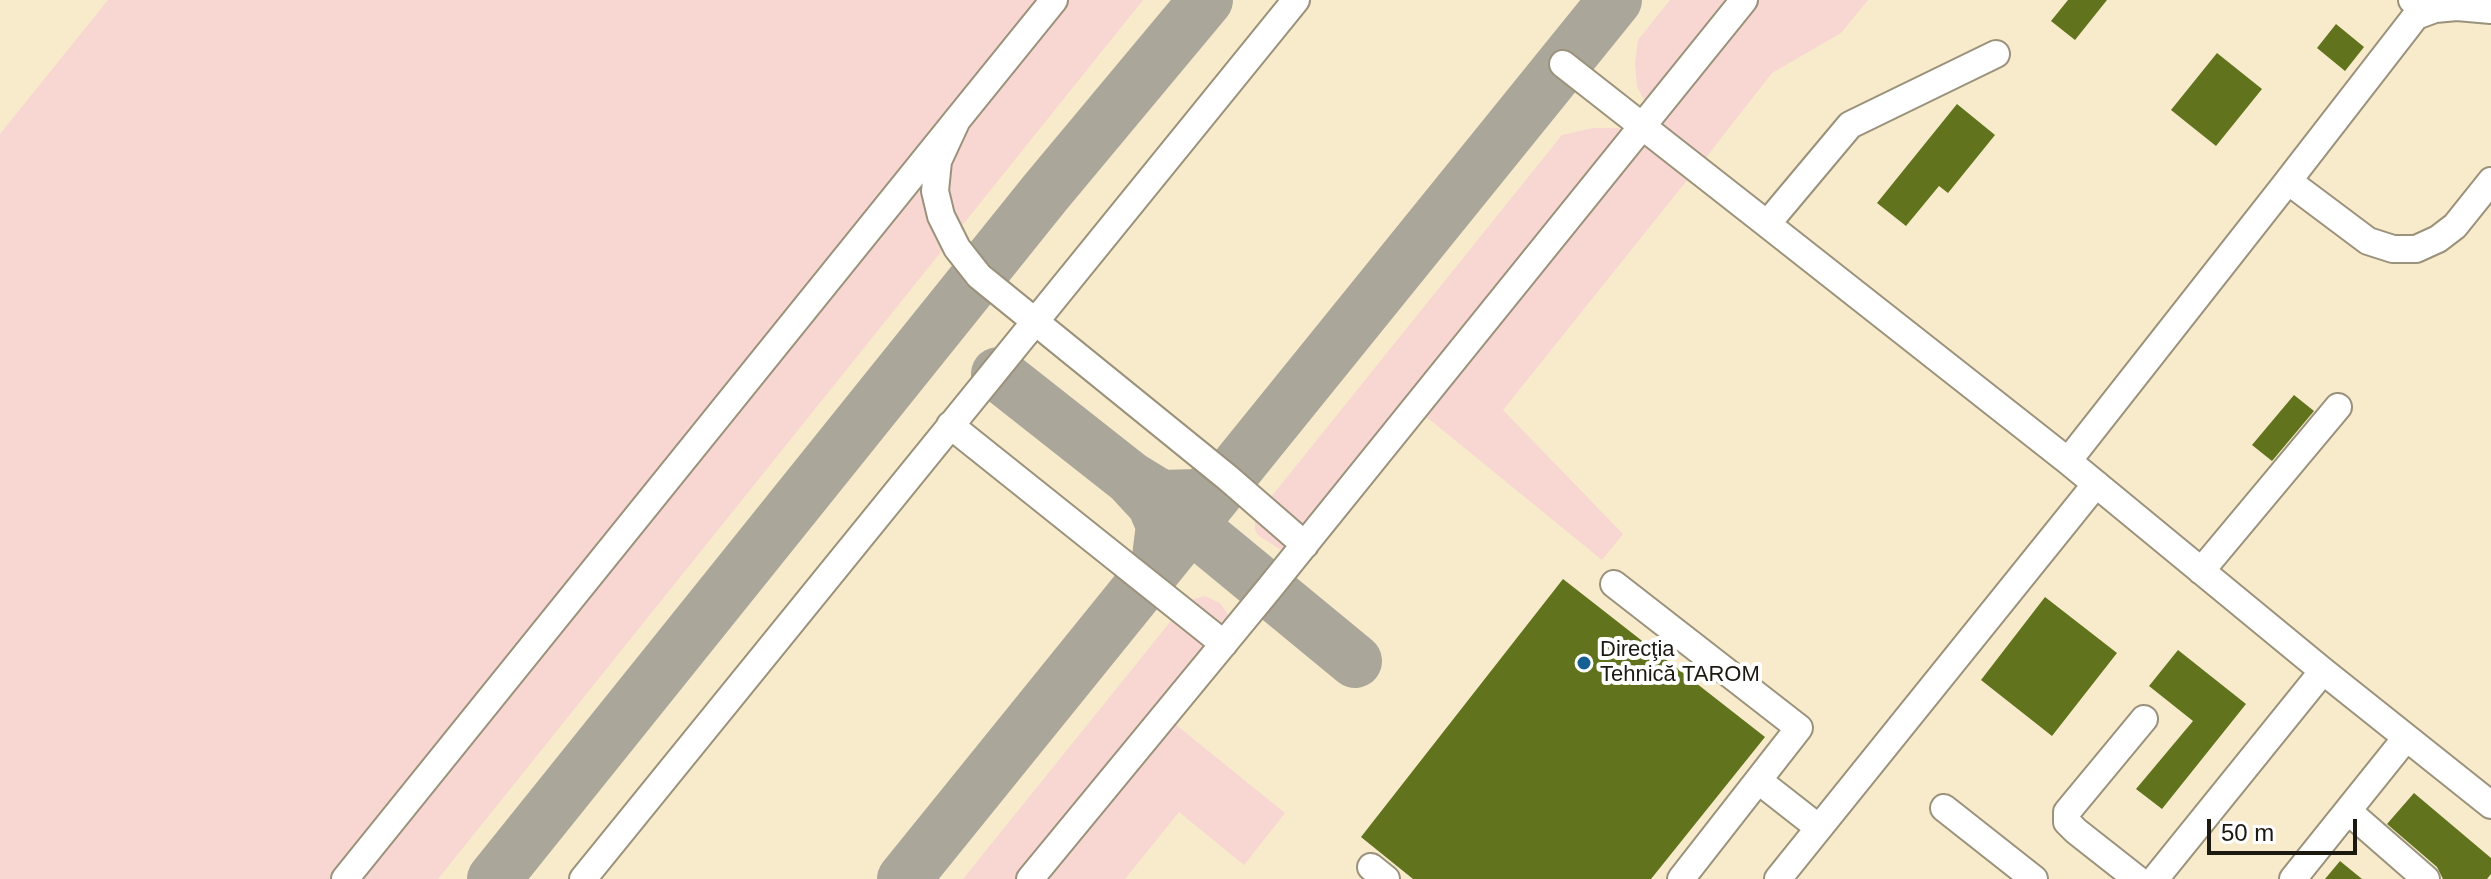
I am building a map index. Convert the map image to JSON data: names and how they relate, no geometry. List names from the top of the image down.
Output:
{
  "places": ["Direcţia Tehnică TAROM"],
  "scale_bar": "50 m"
}
